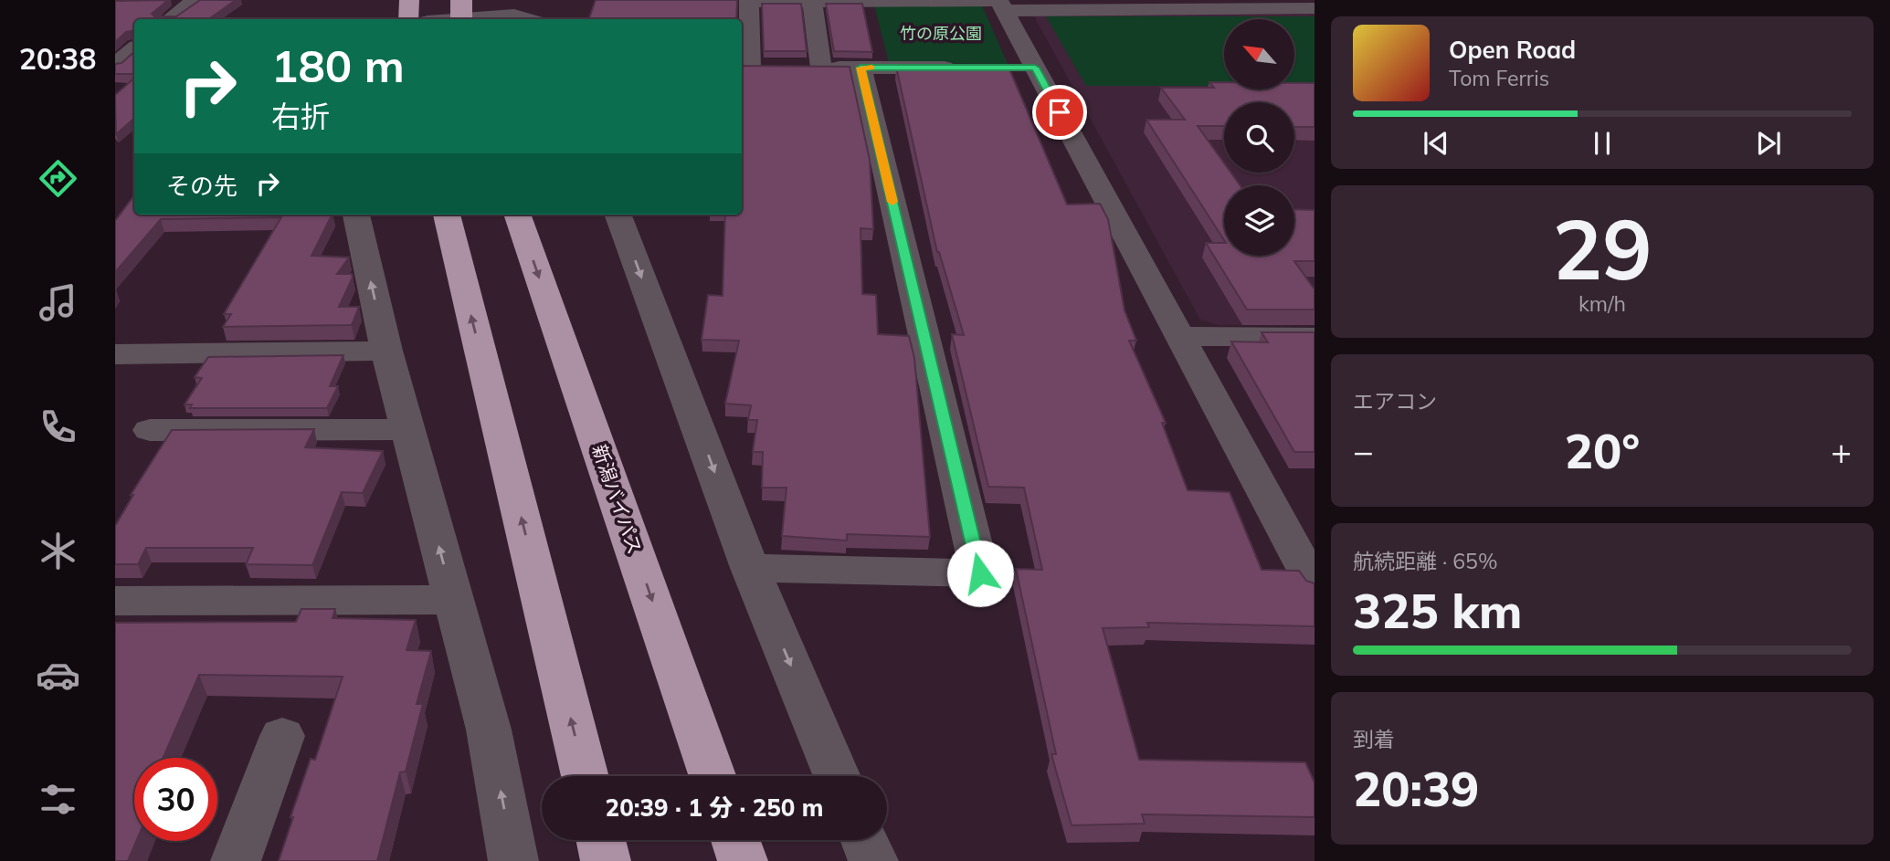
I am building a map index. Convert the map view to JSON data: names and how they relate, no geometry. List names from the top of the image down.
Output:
{
  "streets": {
    "highway": ["新潟バイパス"]
  },
  "parks": ["竹の原公園"],
  "north": "top left",
  "page": {
    "tabs": "20:38",
    "turn": ["180 m", "右折"],
    "song": ["Open Road", "Tom Ferris"],
    "then": "その先",
    "tile": [
      ["29", "km/h"],
      "エアコン",
      ["航続距離 · 65%", "325 km"],
      ["到着", "20:39"]
    ],
    "heat": ["−", "20°", "+"],
    "limit": "30",
    "trip": "20:39 · 1 分 · 250 m"
  }
}
